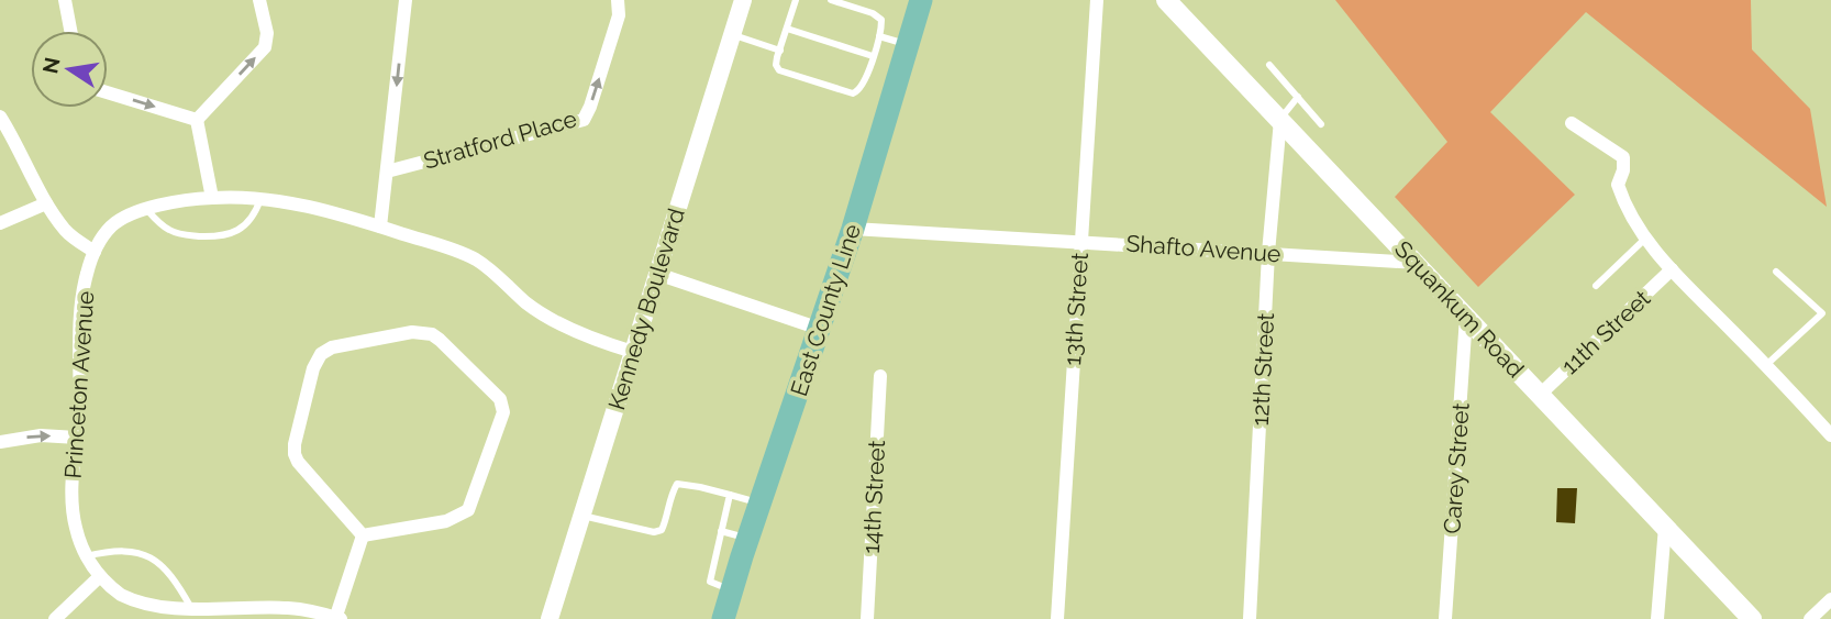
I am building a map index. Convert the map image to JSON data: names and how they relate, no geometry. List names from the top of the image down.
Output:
{
  "streets": {
    "main road": ["Squankum Road", "East County Line"],
    "street": [
      "Stratford Place",
      "Shafto Avenue",
      "Kennedy Boulevard",
      "13th Street",
      "11th Street",
      "12th Street",
      "Princeton Avenue",
      "Carey Street",
      "14th Street"
    ]
  },
  "crossings": [
    ["Stratford Place", "Princeton Avenue"],
    ["Shafto Avenue", "13th Street"],
    ["Shafto Avenue", "Squankum Road"],
    ["Shafto Avenue", "East County Line"],
    ["Shafto Avenue", "12th Street"],
    ["Kennedy Boulevard", "Princeton Avenue"],
    ["Squankum Road", "11th Street"],
    ["Squankum Road", "12th Street"],
    ["Squankum Road", "Carey Street"]
  ],
  "north": "left"
}
